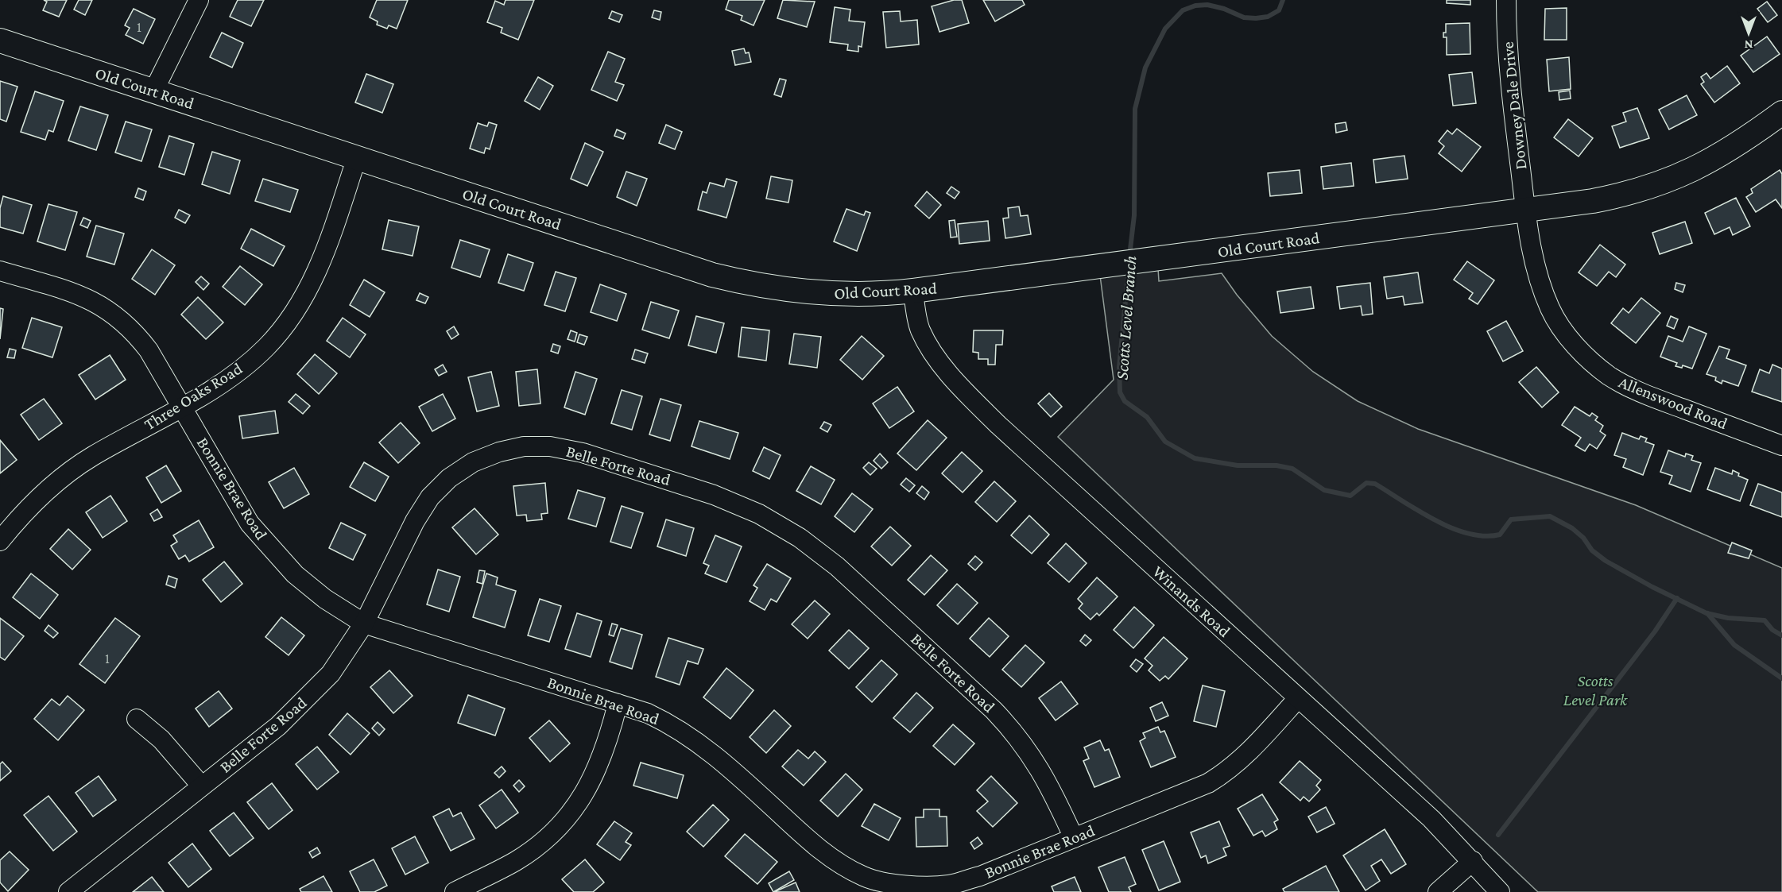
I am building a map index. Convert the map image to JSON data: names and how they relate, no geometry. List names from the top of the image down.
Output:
{
  "streets": {
    "main road": ["Old Court Road"],
    "street": [
      "Downey Dale Drive",
      "Three Oaks Road",
      "Allenswood Road",
      "Belle Forte Road",
      "Bonnie Brae Road",
      "Winands Road"
    ]
  },
  "crossings": [
    ["Old Court Road", "Downey Dale Drive"],
    ["Old Court Road", "Three Oaks Road"],
    ["Old Court Road", "Allenswood Road"],
    ["Old Court Road", "Winands Road"],
    ["Downey Dale Drive", "Allenswood Road"],
    ["Three Oaks Road", "Bonnie Brae Road"],
    ["Belle Forte Road", "Bonnie Brae Road"],
    ["Bonnie Brae Road", "Winands Road"]
  ],
  "water": ["Scotts Level Branch"],
  "parks": ["Scotts Level Park"],
  "house_numbers": ["1", "1"],
  "north": "bottom"
}
